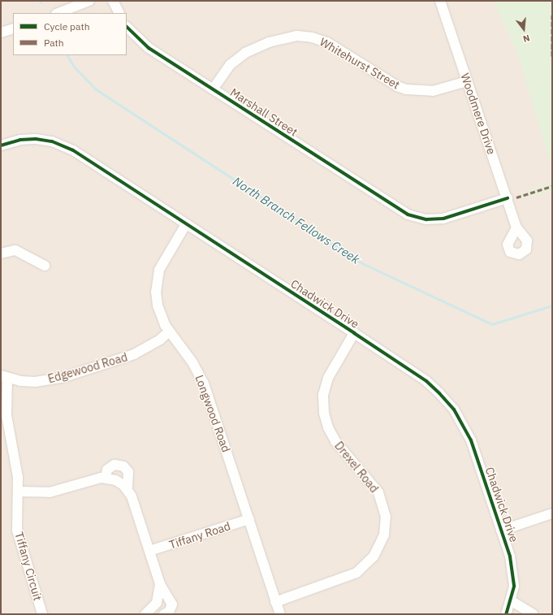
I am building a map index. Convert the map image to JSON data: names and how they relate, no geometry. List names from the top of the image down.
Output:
{
  "streets": {
    "street": [
      "Whitehurst Street",
      "Marshall Street",
      "Woodmere Drive",
      "Chadwick Drive",
      "Edgewood Road",
      "Longwood Road",
      "Drexel Road",
      "Tiffany Road",
      "Tiffany Circuit"
    ]
  },
  "crossings": [
    ["Whitehurst Street", "Marshall Street"],
    ["Whitehurst Street", "Woodmere Drive"],
    ["Marshall Street", "Woodmere Drive"],
    ["Chadwick Drive", "Longwood Road"],
    ["Chadwick Drive", "Drexel Road"],
    ["Edgewood Road", "Longwood Road"],
    ["Edgewood Road", "Tiffany Circuit"],
    ["Longwood Road", "Drexel Road"],
    ["Longwood Road", "Tiffany Road"]
  ],
  "water": ["North Branch Fellows Creek"],
  "legend": ["Cycle path", "Path"],
  "north": "bottom"
}
